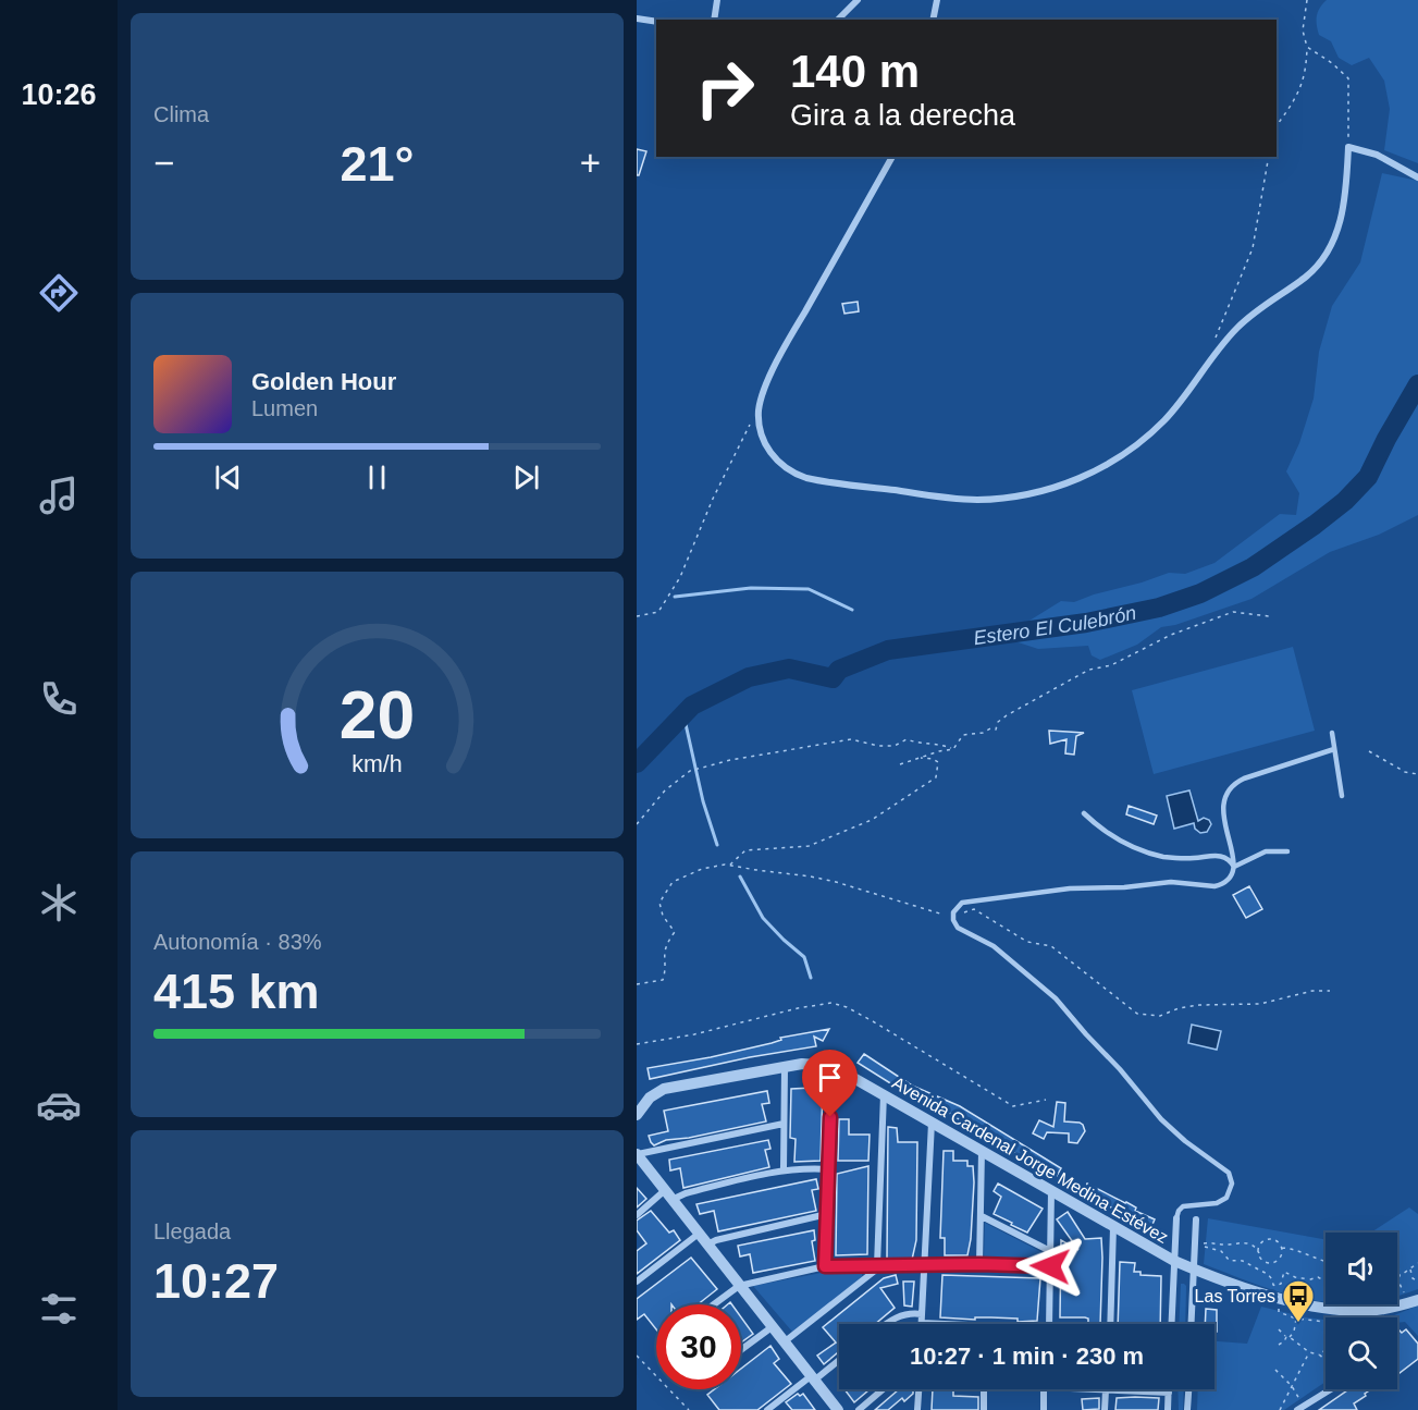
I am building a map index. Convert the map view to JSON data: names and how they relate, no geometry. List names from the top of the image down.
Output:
{
  "streets": {
    "street": ["Avenida Cardenal Jorge Medina Estévez"]
  },
  "water": ["Estero El Culebrón"],
  "places": {
    "bus stop": ["Las Torres"]
  },
  "page": {
    "tabs": "10:26",
    "tile": [
      "Clima",
      ["Autonomía · 83%", "415 km"],
      ["Llegada", "10:27"]
    ],
    "turn": ["140 m", "Gira a la derecha"],
    "heat": ["−", "21°", "+"],
    "song": ["Golden Hour", "Lumen"],
    "limit": "30",
    "trip": "10:27 · 1 min · 230 m",
    "gauge": ["20", "km/h"]
  }
}
